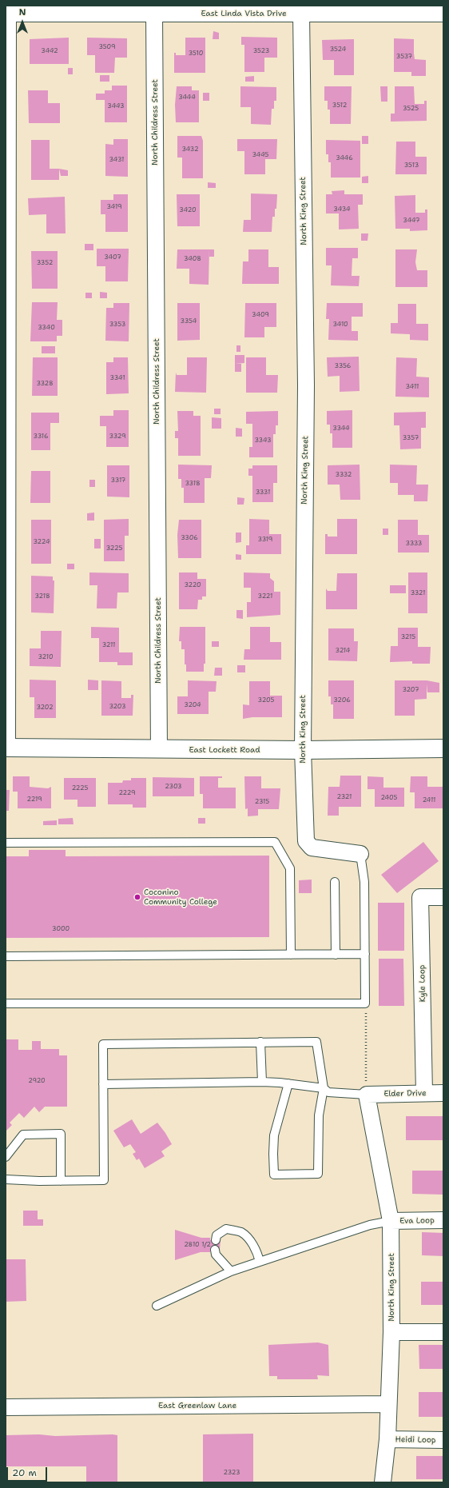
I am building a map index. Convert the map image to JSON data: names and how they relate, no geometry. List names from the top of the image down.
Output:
{
  "streets": {
    "street": [
      "East Linda Vista Drive",
      "North Childress Street",
      "North King Street",
      "East Lockett Road",
      "Kyle Loop",
      "Elder Drive",
      "Eva Loop",
      "East Greenlaw Lane",
      "Heidi Loop"
    ]
  },
  "crossings": [
    ["East Linda Vista Drive", "North Childress Street"],
    ["East Linda Vista Drive", "North King Street"],
    ["North Childress Street", "East Lockett Road"],
    ["North King Street", "East Lockett Road"],
    ["North King Street", "Elder Drive"],
    ["North King Street", "Eva Loop"],
    ["North King Street", "East Greenlaw Lane"],
    ["North King Street", "Heidi Loop"],
    ["Kyle Loop", "Elder Drive"]
  ],
  "places": ["Coconino Community College"],
  "house_numbers": [
    "3509",
    "3524",
    "3442",
    "3523",
    "3510",
    "3537",
    "3444",
    "3512",
    "3443",
    "3525",
    "3432",
    "3445",
    "3446",
    "3431",
    "3513",
    "3419",
    "3434",
    "3420",
    "3447",
    "3407",
    "3408",
    "3352",
    "3409",
    "3354",
    "3353",
    "3410",
    "3340",
    "3356",
    "3341",
    "3328",
    "3411",
    "3344",
    "3316",
    "3329",
    "3357",
    "3343",
    "3332",
    "3317",
    "3318",
    "3331",
    "3306",
    "3319",
    "3224",
    "3333",
    "3225",
    "3220",
    "3321",
    "3218",
    "3221",
    "3215",
    "3211",
    "3214",
    "3210",
    "3207",
    "3205",
    "3206",
    "3204",
    "3203",
    "3202",
    "2303",
    "2225",
    "2229",
    "2321",
    "2405",
    "2219",
    "2411",
    "2315",
    "3000",
    "2920",
    "2810 1/2",
    "2323"
  ],
  "scale_bar": "20 m",
  "north": "top"
}
